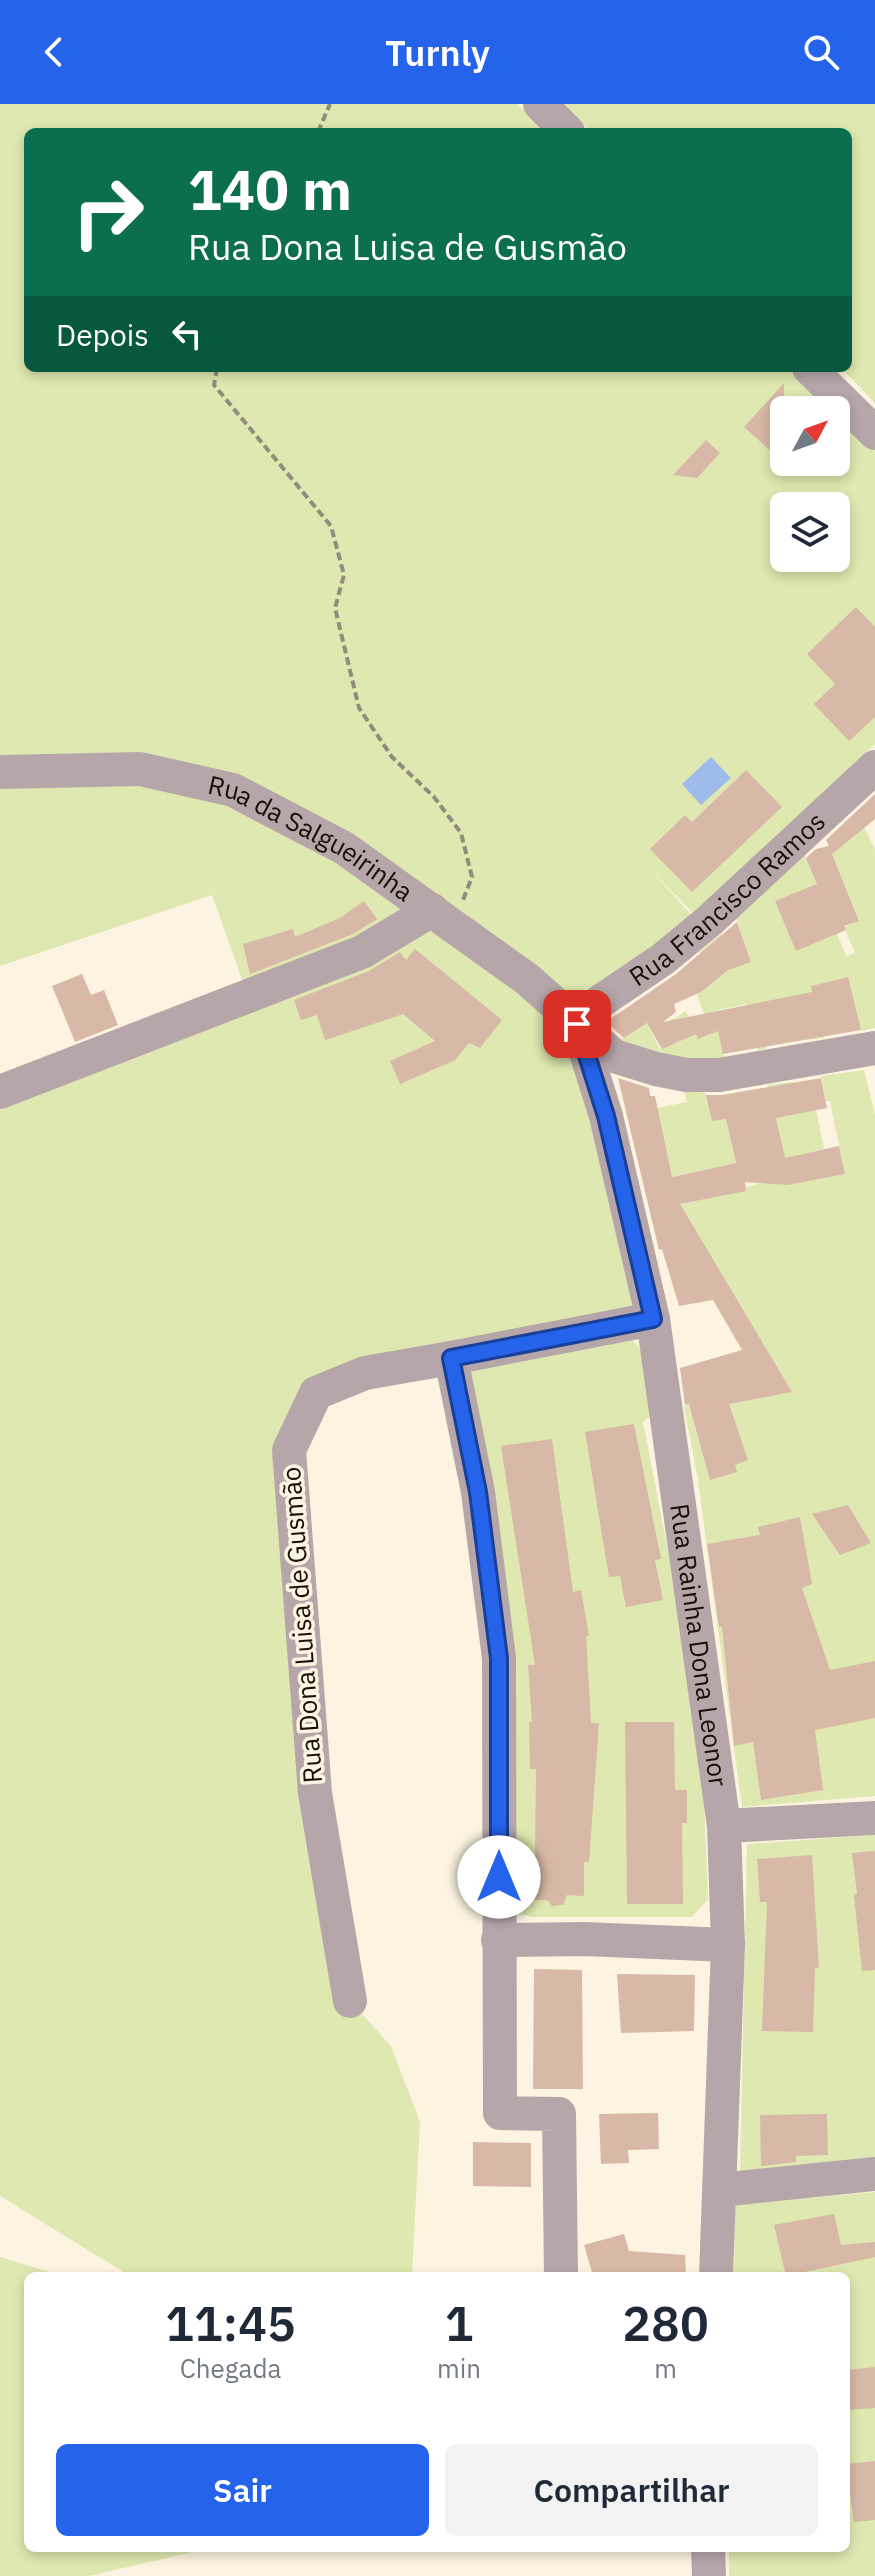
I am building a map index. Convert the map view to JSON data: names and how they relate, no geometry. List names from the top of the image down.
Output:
{
  "streets": {
    "street": [
      "Rua da Salgueirinha",
      "Rua Francisco Ramos",
      "Rua Dona Luisa de Gusmão",
      "Rua Rainha Dona Leonor"
    ]
  },
  "crossings": [
    ["Rua da Salgueirinha", "Rua Francisco Ramos"],
    ["Rua da Salgueirinha", "Rua Rainha Dona Leonor"],
    ["Rua Francisco Ramos", "Rua Rainha Dona Leonor"],
    ["Rua Dona Luisa de Gusmão", "Rua Rainha Dona Leonor"]
  ],
  "north": "top right",
  "page": {
    "header": "Turnly",
    "turn": ["140 m", "Rua Dona Luisa de Gusmão"],
    "then": "Depois",
    "eta": [
      "11:45",
      "Chegada",
      "1",
      "min",
      "280",
      "m"
    ],
    "buttons": ["Sair", "Compartilhar"]
  }
}
